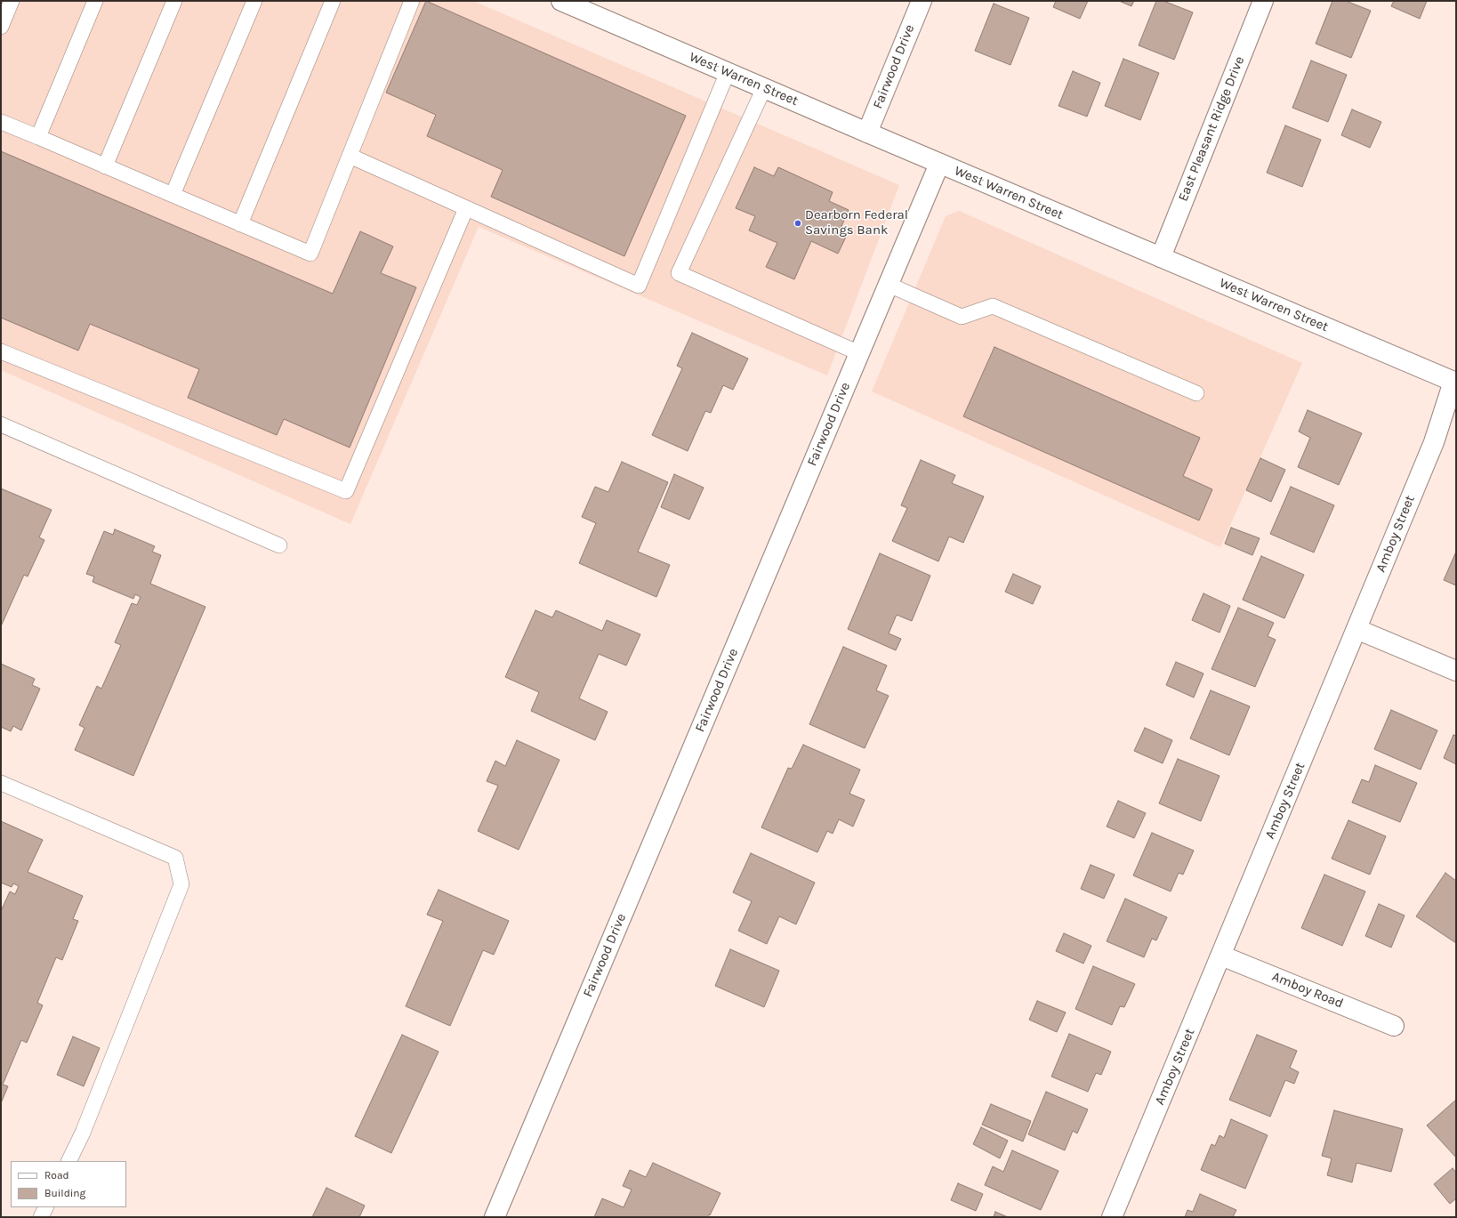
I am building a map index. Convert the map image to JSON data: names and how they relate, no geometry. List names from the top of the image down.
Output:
{
  "streets": {
    "street": [
      "Fairwood Drive",
      "West Warren Street",
      "East Pleasant Ridge Drive",
      "Amboy Street",
      "Amboy Road"
    ]
  },
  "crossings": [
    ["Fairwood Drive", "West Warren Street"],
    ["West Warren Street", "East Pleasant Ridge Drive"],
    ["West Warren Street", "Amboy Street"],
    ["Amboy Street", "Amboy Road"]
  ],
  "places": ["Dearborn Federal Savings Bank"],
  "legend": ["Road", "Building"]
}
